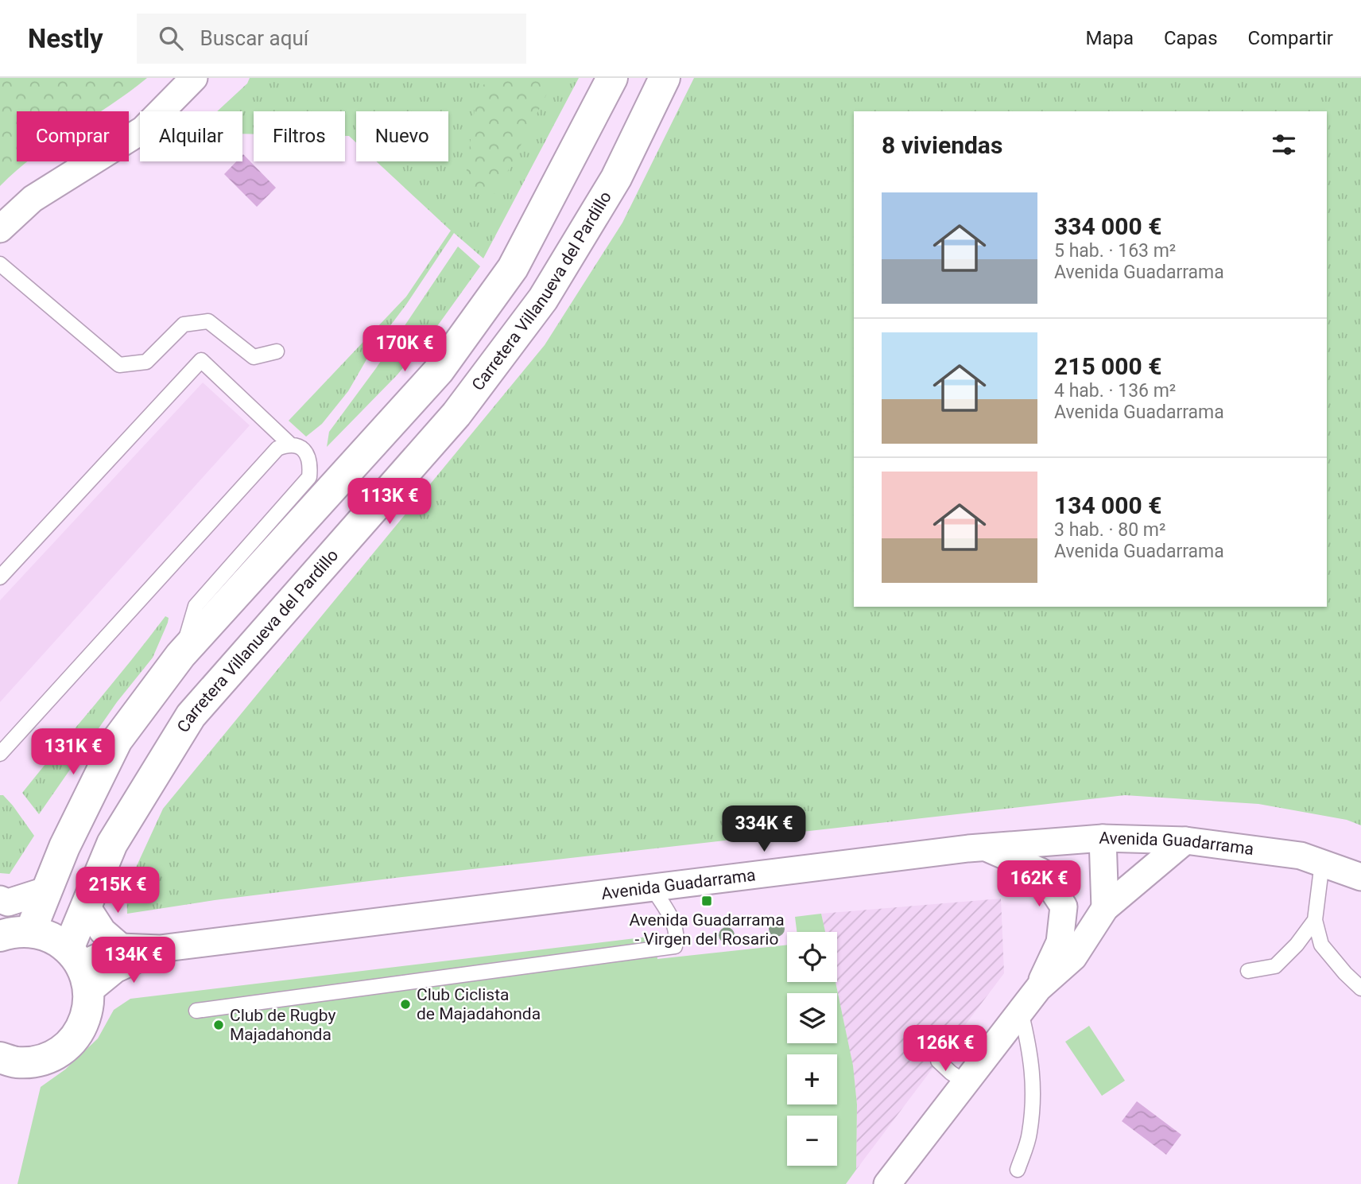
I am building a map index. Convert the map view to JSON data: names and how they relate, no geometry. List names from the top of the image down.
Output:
{
  "streets": {
    "street": ["Carretera Villanueva del Pardillo", "Avenida Guadarrama"]
  },
  "crossings": [
    ["Carretera Villanueva del Pardillo", "Avenida Guadarrama"]
  ],
  "places": {
    "transit": ["Avenida Guadarrama - Virgen del Rosario"],
    "other": ["Club Ciclista de Majadahonda", "Club de Rugby Majadahonda"]
  },
  "page": {
    "header": "Nestly",
    "search": "Buscar aquí",
    "nav": ["Mapa", "Capas", "Compartir"],
    "chip": [
      "Comprar",
      "Alquilar",
      "Filtros",
      "Nuevo"
    ],
    "heading": "8 viviendas",
    "list": [
      {
        "name": "334 000 €",
        "note": "5 hab. · 163 m² · Avenida Guadarrama"
      },
      {
        "name": "215 000 €",
        "note": "4 hab. · 136 m² · Avenida Guadarrama"
      },
      {
        "name": "134 000 €",
        "note": "3 hab. · 80 m² · Avenida Guadarrama"
      }
    ],
    "price": [
      "170K €",
      "113K €",
      "131K €",
      "334K €",
      "162K €",
      "215K €",
      "134K €",
      "126K €"
    ],
    "map_buttons": ["+", "−"]
  }
}
